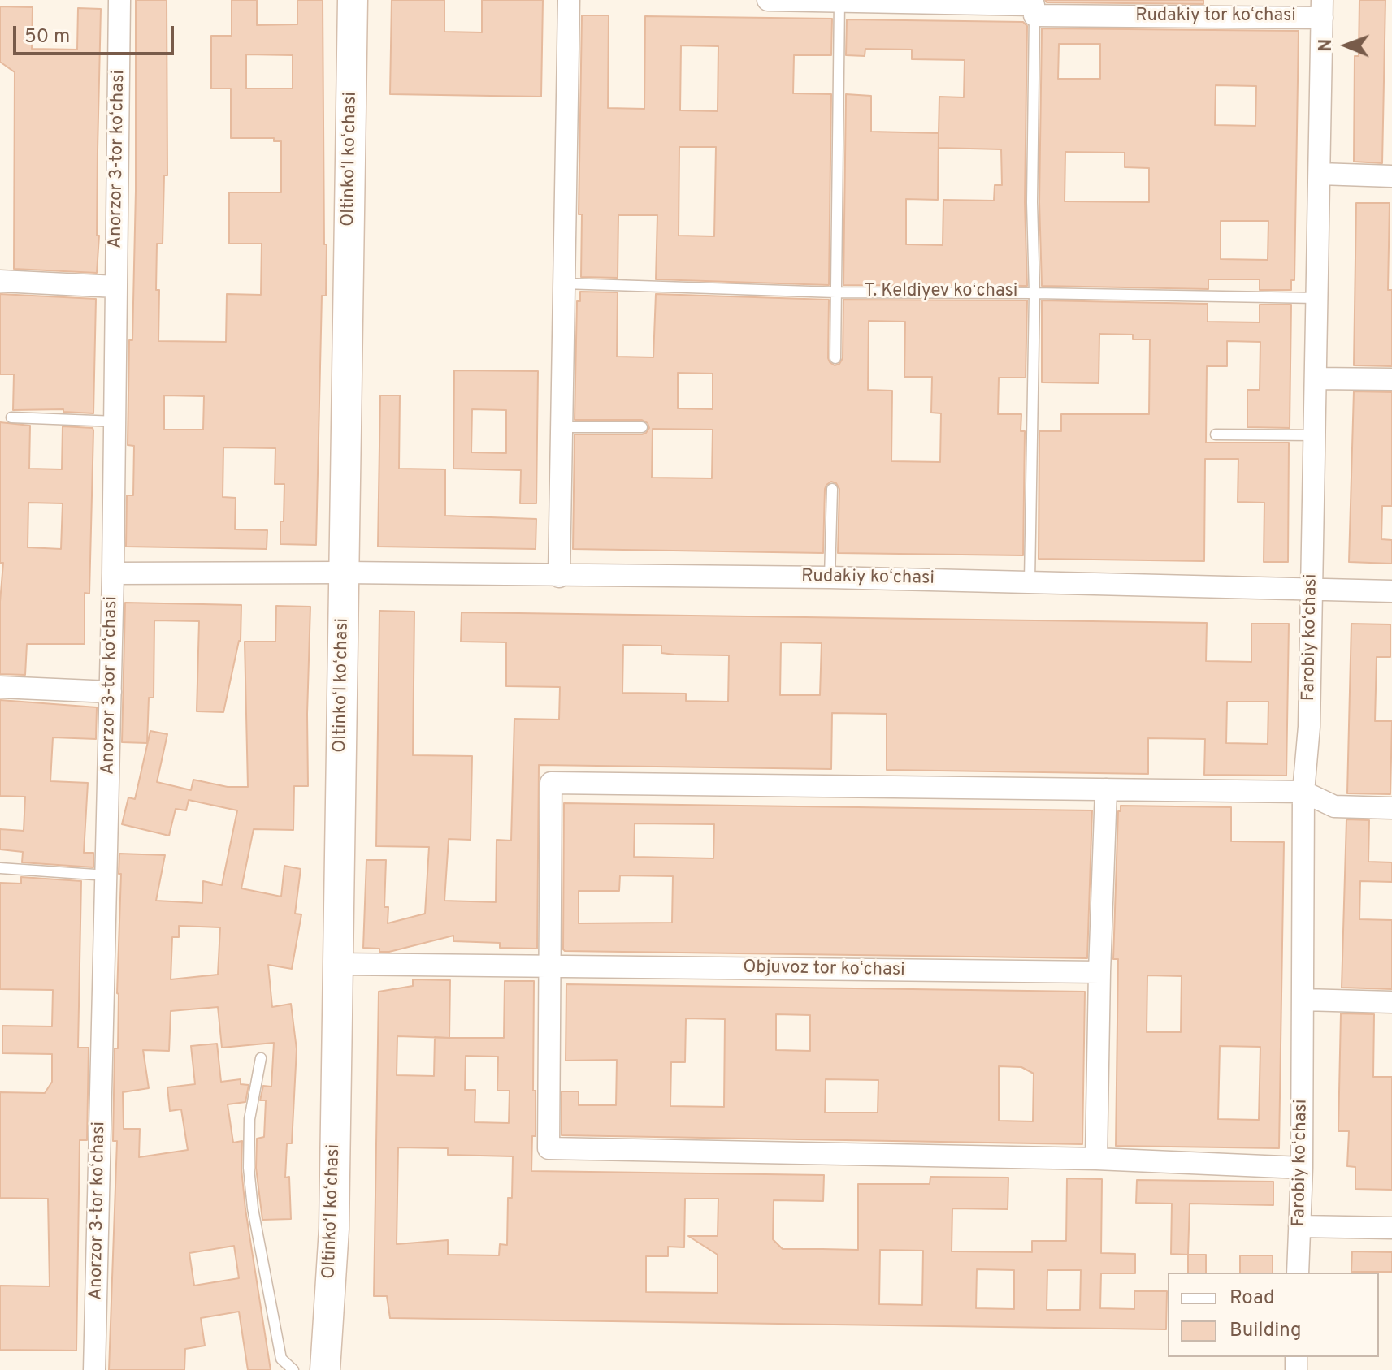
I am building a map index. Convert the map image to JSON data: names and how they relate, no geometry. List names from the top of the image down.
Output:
{
  "streets": {
    "main road": ["Oltinkoʻl koʻchasi"],
    "street": [
      "Rudakiy tor koʻchasi",
      "Anorzor 3-tor koʻchasi",
      "Rudakiy koʻchasi",
      "Farobiy koʻchasi",
      "Objuvoz tor koʻchasi"
    ],
    "lane": ["T. Keldiyev koʻchasi"]
  },
  "crossings": [
    ["Rudakiy tor koʻchasi", "Farobiy koʻchasi"],
    ["Anorzor 3-tor koʻchasi", "Rudakiy koʻchasi"],
    ["Oltinkoʻl koʻchasi", "Rudakiy koʻchasi"],
    ["Oltinkoʻl koʻchasi", "Objuvoz tor koʻchasi"],
    ["T. Keldiyev koʻchasi", "Farobiy koʻchasi"],
    ["Rudakiy koʻchasi", "Farobiy koʻchasi"]
  ],
  "legend": ["Road", "Building"],
  "scale_bar": "50 m",
  "north": "left"
}
